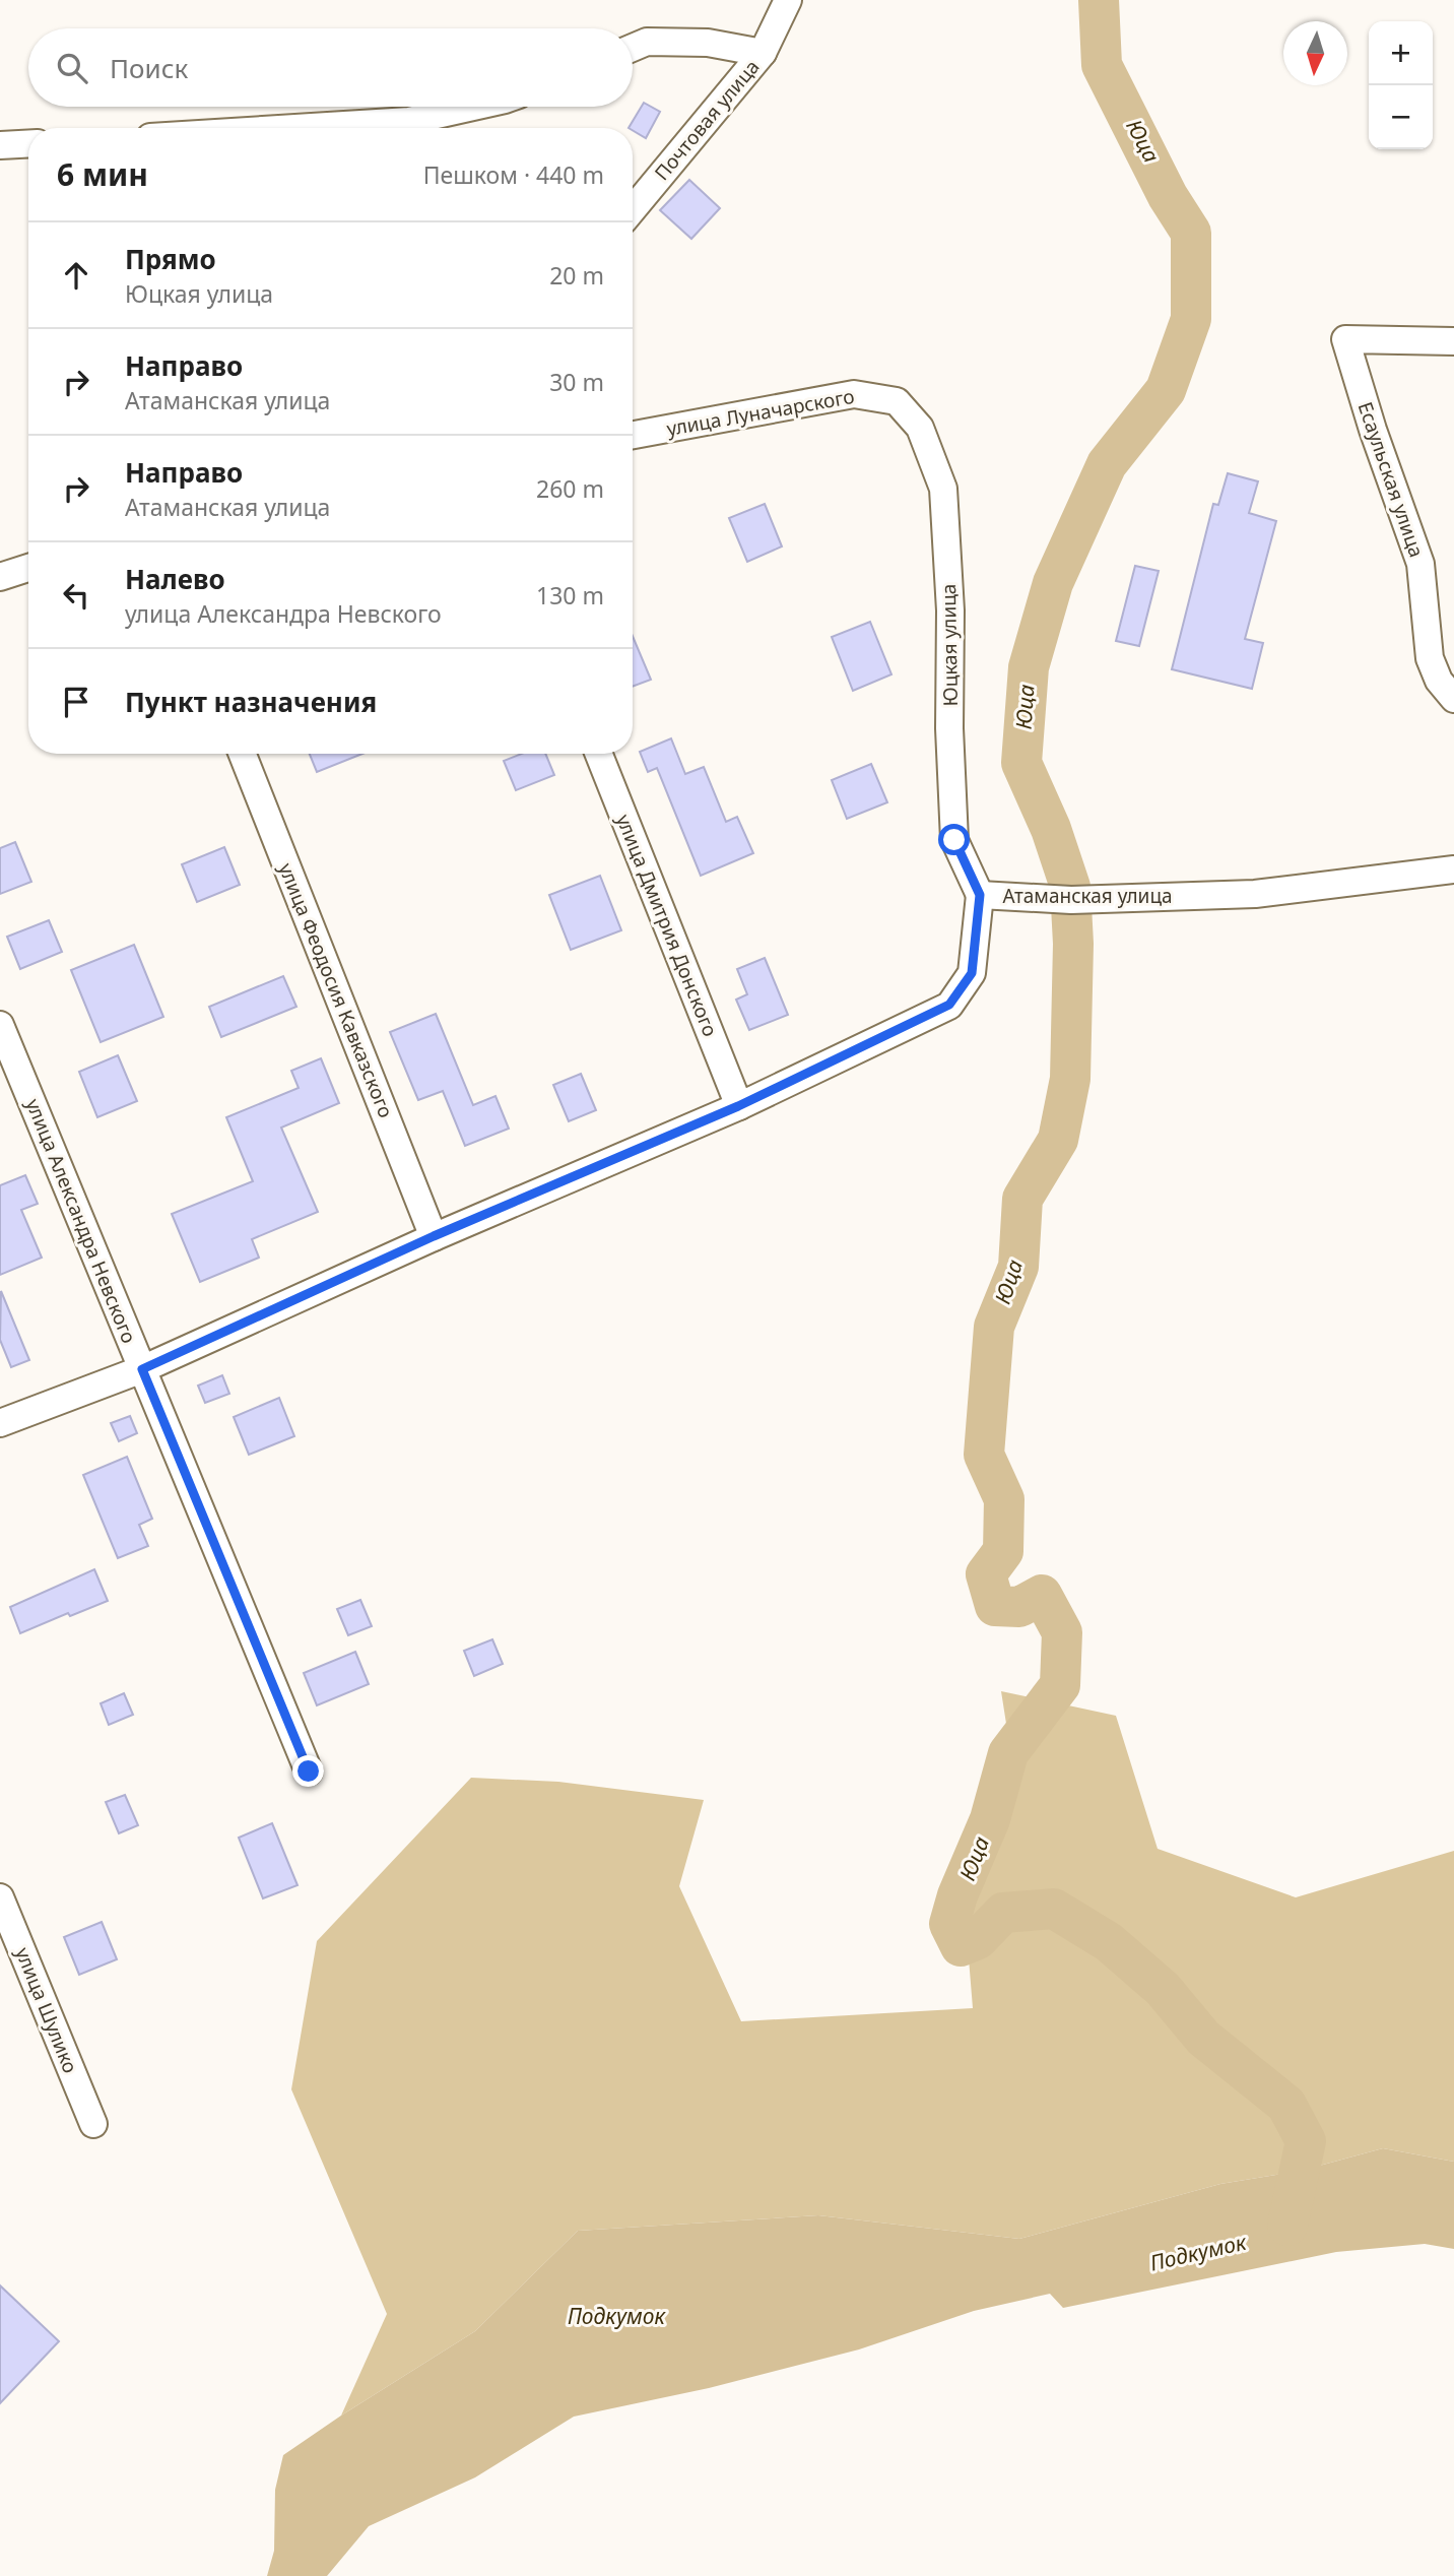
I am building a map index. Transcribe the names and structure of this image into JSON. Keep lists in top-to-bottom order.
{
  "streets": {
    "street": [
      "Почтовая улица",
      "улица Луначарского",
      "Есаульская улица",
      "Юцкая улица",
      "Атаманская улица",
      "улица Дмитрия Донского",
      "улица Феодосия Кавказского",
      "улица Александра Невского",
      "улица Шулико"
    ]
  },
  "crossings": [
    ["улица Луначарского", "Юцкая улица"],
    ["Юцкая улица", "Атаманская улица"],
    ["Атаманская улица", "улица Дмитрия Донского"],
    ["Атаманская улица", "улица Феодосия Кавказского"],
    ["Атаманская улица", "улица Александра Невского"]
  ],
  "water": ["Юца", "Подкумок"],
  "north": "bottom",
  "page": {
    "map_buttons": ["+", "−"],
    "search": "Поиск",
    "heading": ["6 мин", "Пешком · 440 m"],
    "list": [
      ["Прямо", "Юцкая улица", "20 m"],
      ["Направо", "Атаманская улица", "30 m"],
      ["Направо", "Атаманская улица", "260 m"],
      ["Налево", "улица Александра Невского", "130 m"],
      "Пункт назначения"
    ]
  }
}
